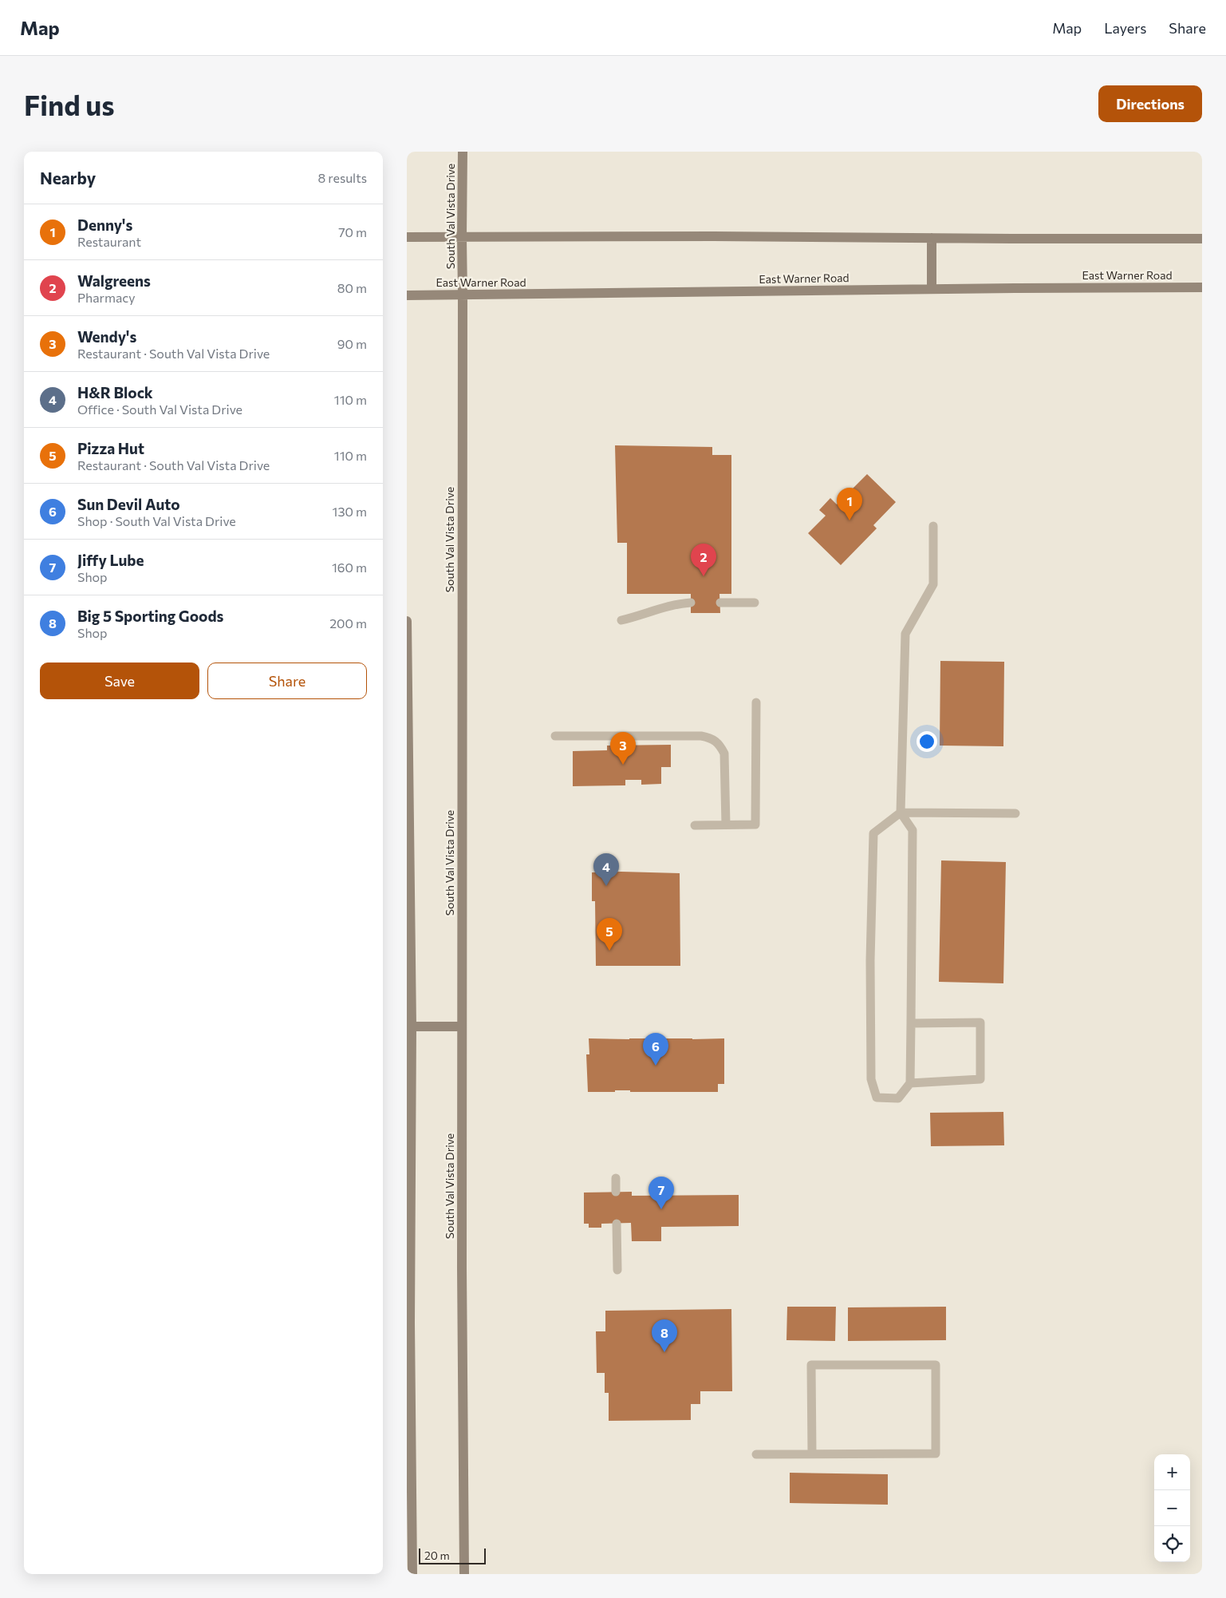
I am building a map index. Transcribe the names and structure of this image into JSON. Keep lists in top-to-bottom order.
{
  "streets": {
    "main road": ["South Val Vista Drive", "East Warner Road"]
  },
  "crossings": [
    ["South Val Vista Drive", "East Warner Road"]
  ],
  "scale_bar": "20 m",
  "page": {
    "header": "Map",
    "nav": ["Map", "Layers", "Share"],
    "buttons": [
      "Directions",
      ["Save", "Share"]
    ],
    "title": "Find us",
    "heading": ["Nearby", "8 results"],
    "list": [
      {
        "mark": "1",
        "name": "Denny's",
        "note": "Restaurant",
        "value": "70 m"
      },
      {
        "mark": "2",
        "name": "Walgreens",
        "note": "Pharmacy",
        "value": "80 m"
      },
      {
        "mark": "3",
        "name": "Wendy's",
        "note": "Restaurant · South Val Vista Drive",
        "value": "90 m"
      },
      {
        "mark": "4",
        "name": "H&R Block",
        "note": "Office · South Val Vista Drive",
        "value": "110 m"
      },
      {
        "mark": "5",
        "name": "Pizza Hut",
        "note": "Restaurant · South Val Vista Drive",
        "value": "110 m"
      },
      {
        "mark": "6",
        "name": "Sun Devil Auto",
        "note": "Shop · South Val Vista Drive",
        "value": "130 m"
      },
      {
        "mark": "7",
        "name": "Jiffy Lube",
        "note": "Shop",
        "value": "160 m"
      },
      {
        "mark": "8",
        "name": "Big 5 Sporting Goods",
        "note": "Shop",
        "value": "200 m"
      }
    ],
    "pins": [
      "1",
      "2",
      "3",
      "4",
      "5",
      "6",
      "7",
      "8"
    ],
    "map_buttons": ["+", "−"],
    "scale": "20 m"
  }
}
